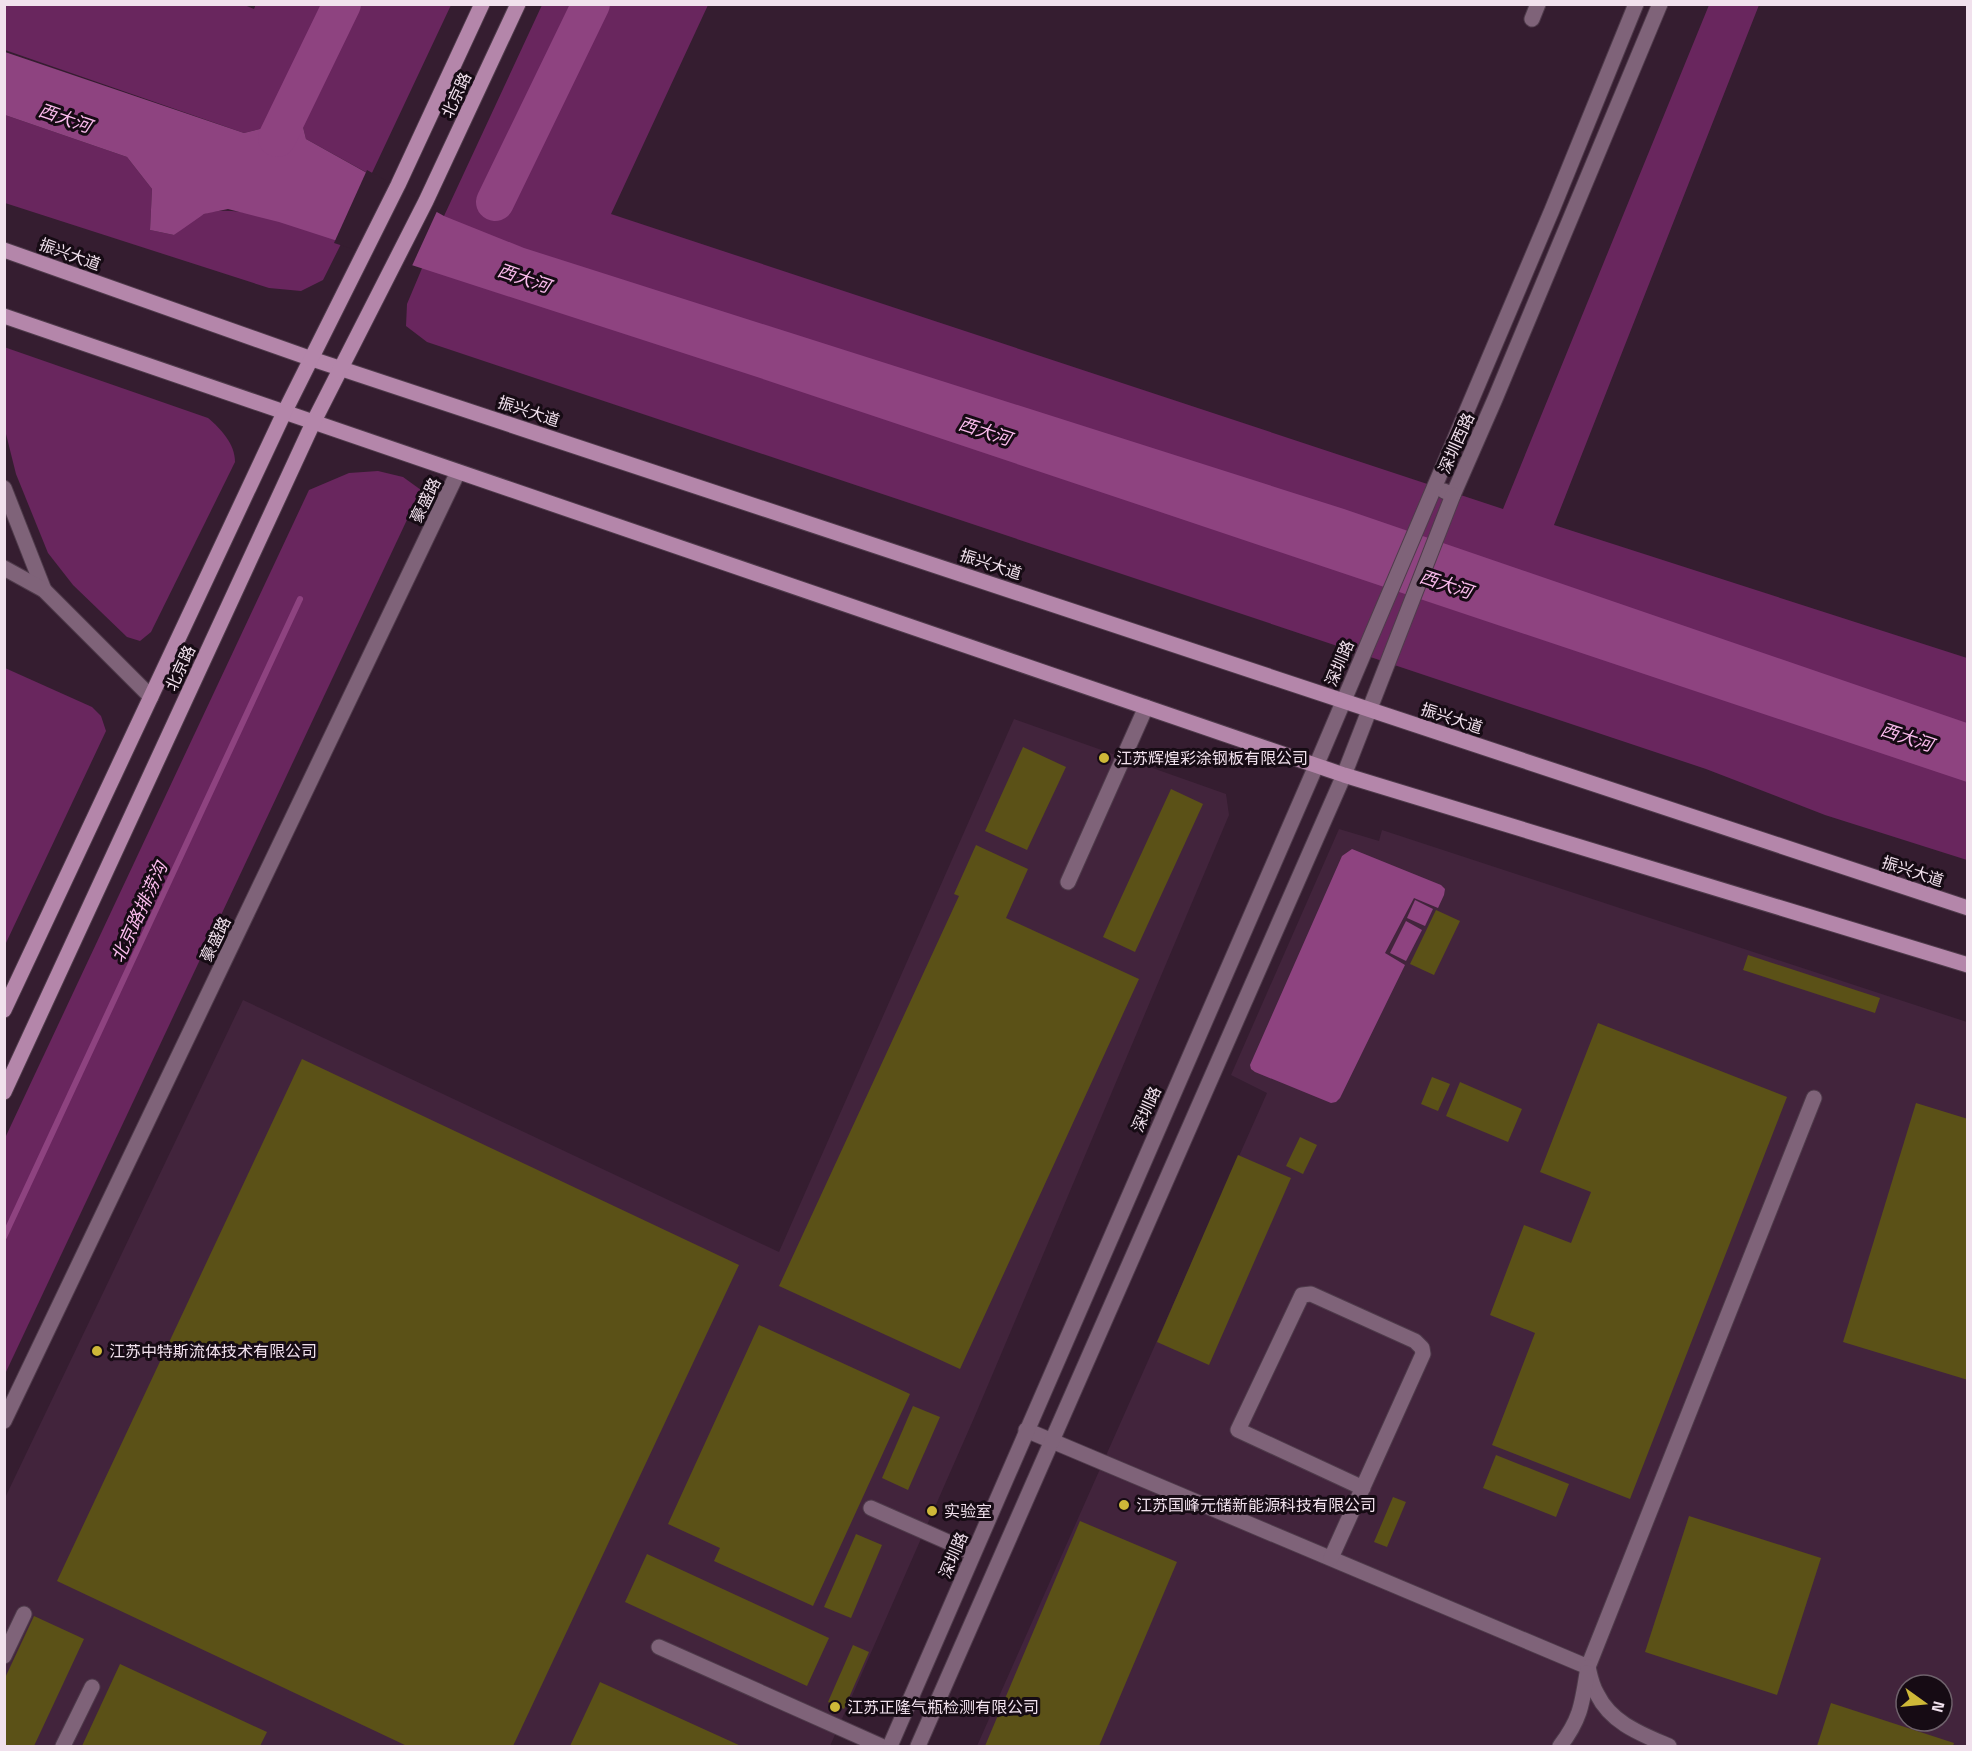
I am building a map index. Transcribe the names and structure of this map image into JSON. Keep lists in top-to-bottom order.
{
  "streets": {
    "main road": ["北京路", "振兴大道"],
    "street": ["深圳西路", "豪盛路", "深圳路"]
  },
  "crossings": [
    ["北京路", "振兴大道"],
    ["振兴大道", "深圳路"],
    ["深圳西路", "深圳路"]
  ],
  "water": ["西大河", "北京路排涝沟"],
  "places": [
    "江苏辉煌彩涂钢板有限公司",
    "江苏中特斯流体技术有限公司",
    "江苏国峰元储新能源科技有限公司",
    "实验室",
    "江苏正隆气瓶检测有限公司"
  ],
  "north": "right"
}
